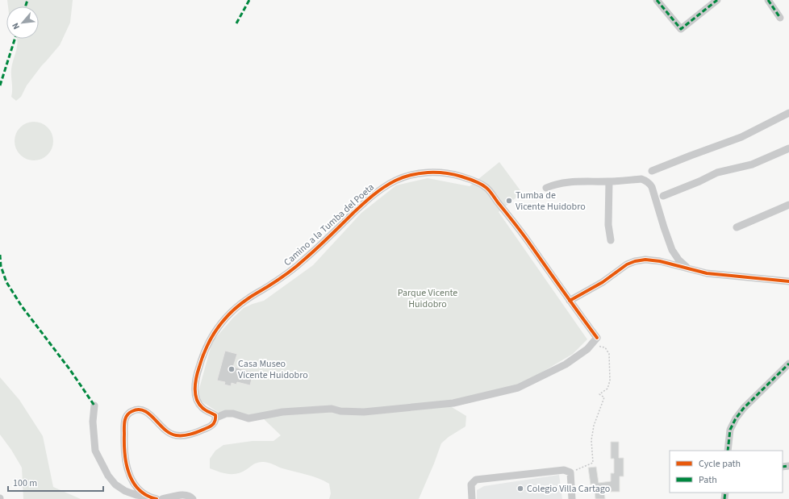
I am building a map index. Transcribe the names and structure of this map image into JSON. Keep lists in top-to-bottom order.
{
  "streets": {
    "street": ["Camino a la Tumba del Poeta"]
  },
  "parks": ["Parque Vicente Huidobro"],
  "places": ["Tumba de Vicente Huidobro", "Casa Museo Vicente Huidobro", "Colegio Villa Cartago"],
  "legend": ["Cycle path", "Path"],
  "scale_bar": "100 m",
  "north": "bottom left"
}
